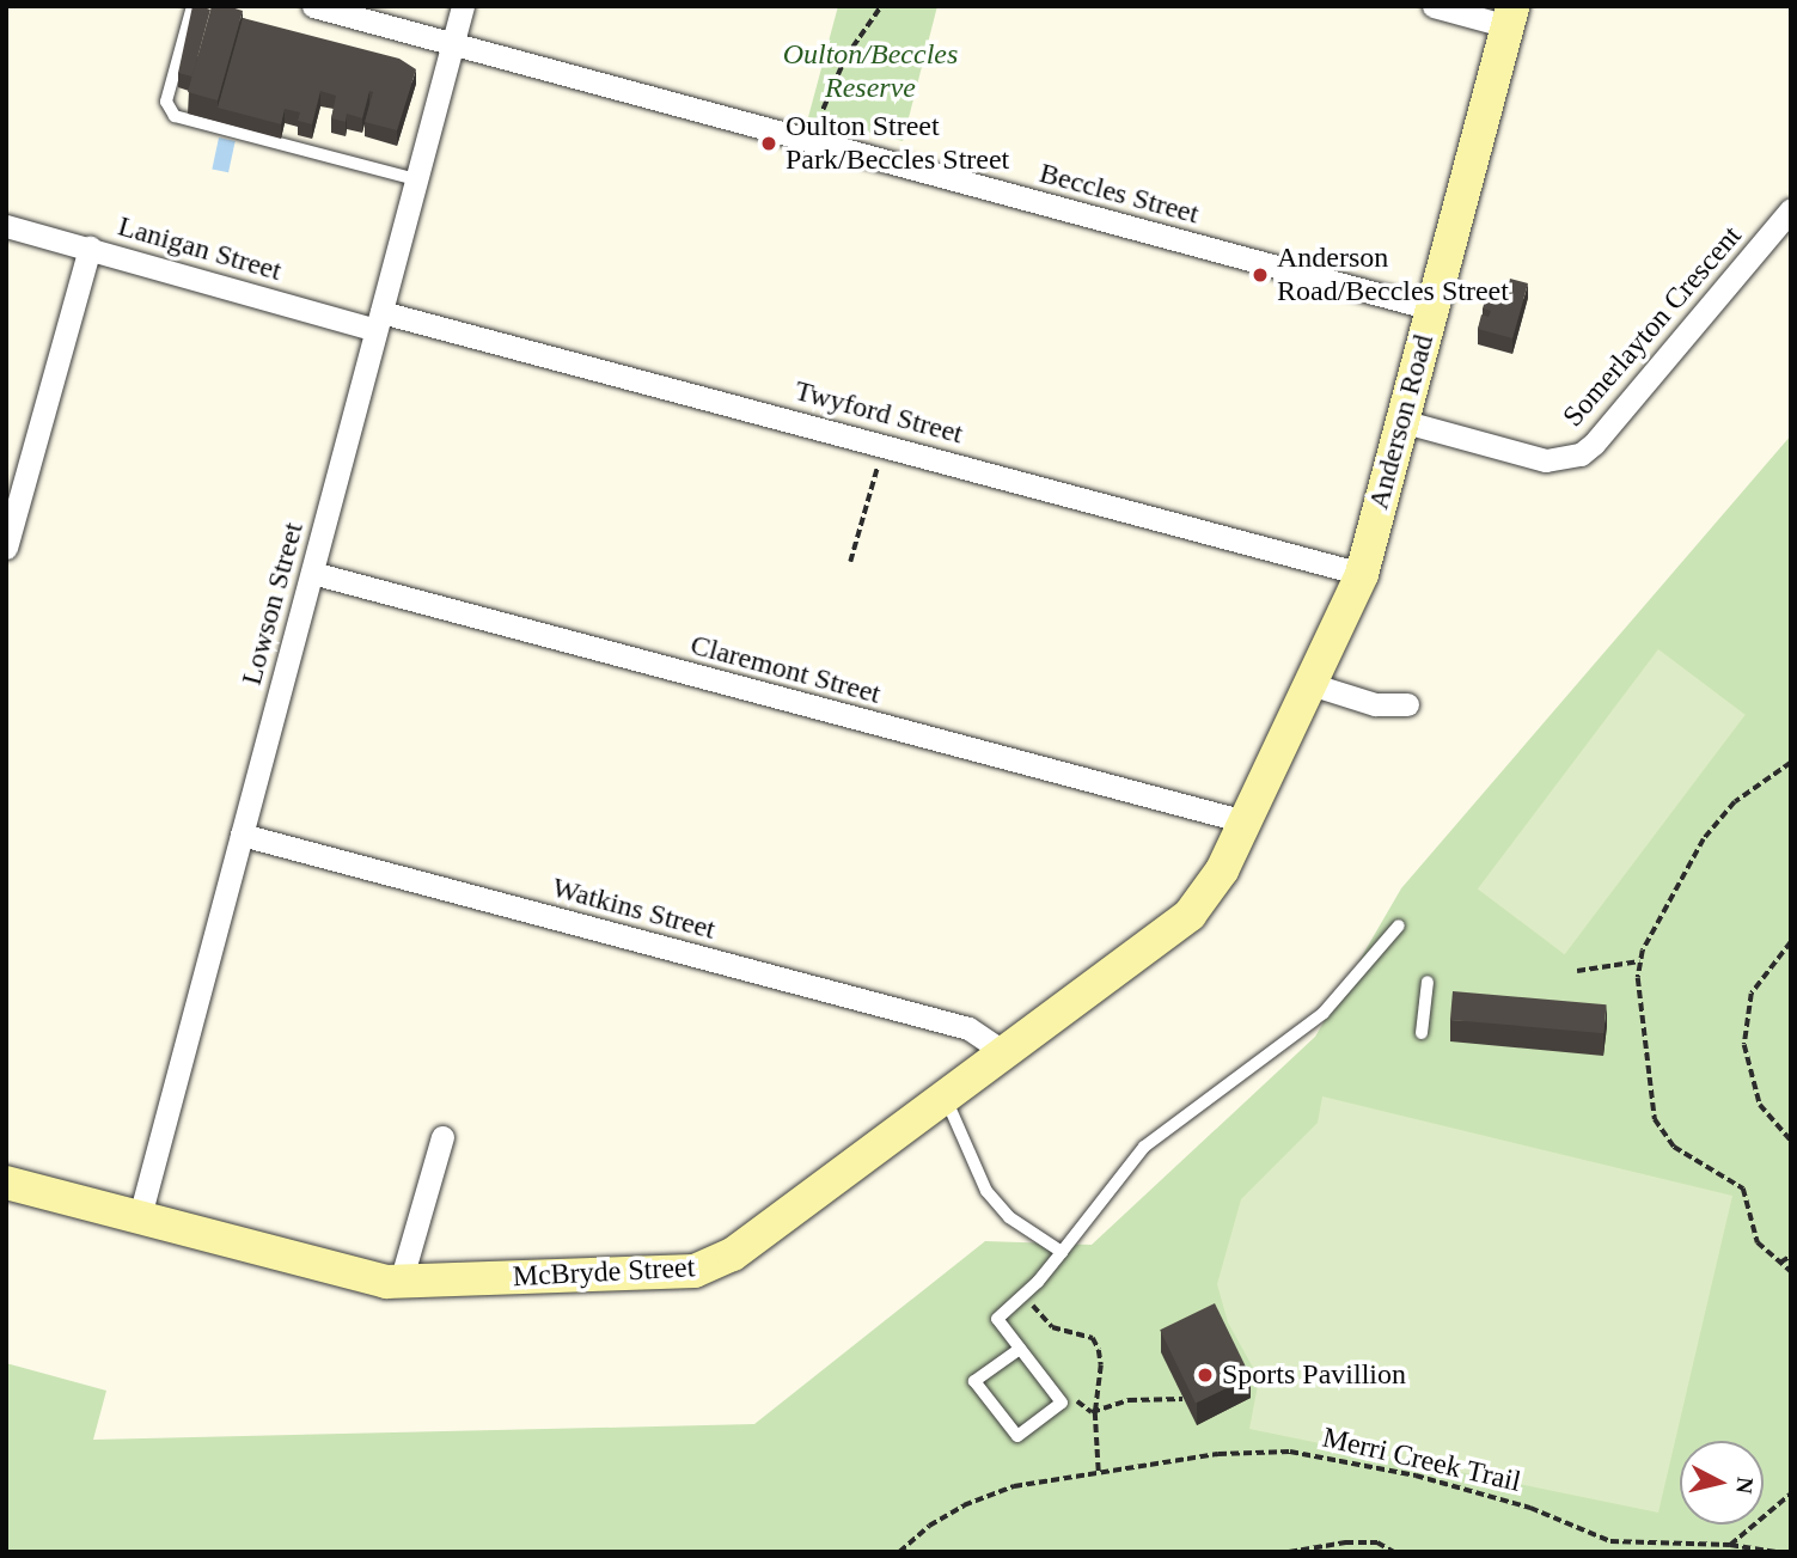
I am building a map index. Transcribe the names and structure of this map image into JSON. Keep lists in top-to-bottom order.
{
  "streets": {
    "street": [
      "Beccles Street",
      "Lanigan Street",
      "Somerlayton Crescent",
      "Twyford Street",
      "Anderson Road",
      "Lowson Street",
      "Claremont Street",
      "Watkins Street",
      "McBryde Street"
    ],
    "path": ["Merri Creek Trail"]
  },
  "crossings": [
    ["Beccles Street", "Anderson Road"],
    ["Beccles Street", "Lowson Street"],
    ["Lanigan Street", "Twyford Street"],
    ["Lanigan Street", "Lowson Street"],
    ["Somerlayton Crescent", "Anderson Road"],
    ["Twyford Street", "Anderson Road"],
    ["Twyford Street", "Lowson Street"],
    ["Anderson Road", "Claremont Street"],
    ["Anderson Road", "McBryde Street"],
    ["Lowson Street", "Claremont Street"],
    ["Lowson Street", "Watkins Street"],
    ["Lowson Street", "McBryde Street"],
    ["Claremont Street", "McBryde Street"],
    ["Watkins Street", "McBryde Street"]
  ],
  "parks": ["Oulton/Beccles Reserve"],
  "places": ["Oulton Street Park/Beccles Street", "Anderson Road/Beccles Street", "Sports Pavillion"],
  "north": "right"
}
